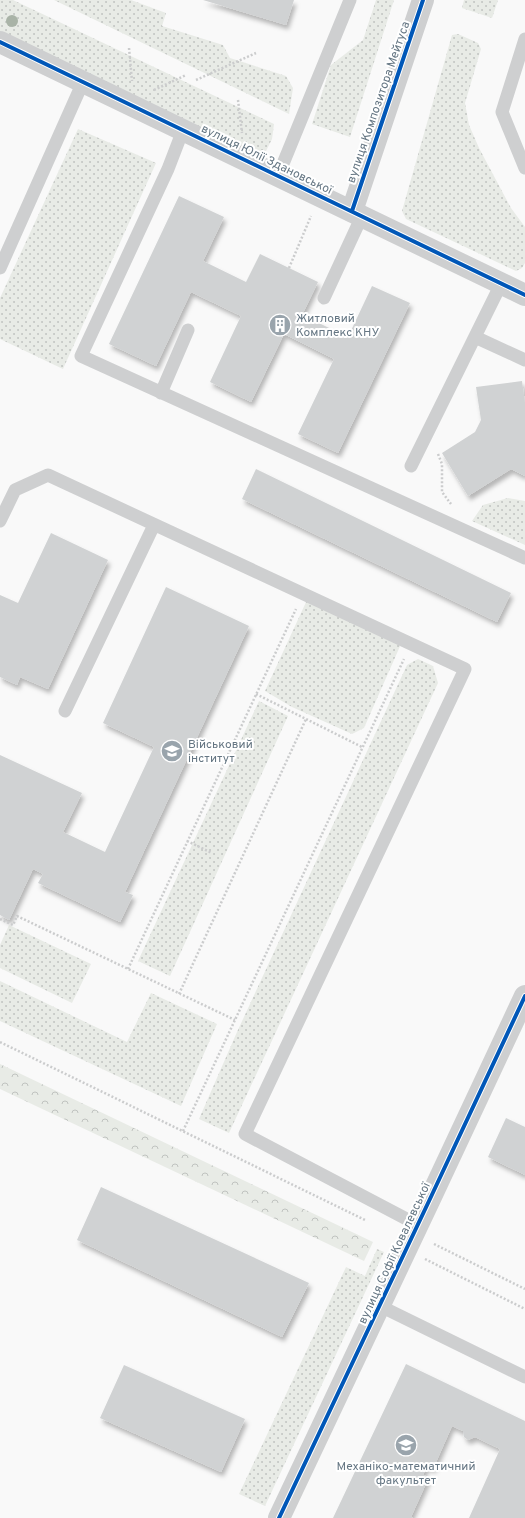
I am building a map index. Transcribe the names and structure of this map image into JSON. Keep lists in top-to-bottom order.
{
  "streets": {
    "street": ["вулиця Композитора Мейтуса", "вулиця Юлії Здановської", "вулиця Софії Ковалевської"]
  },
  "crossings": [
    ["вулиця Композитора Мейтуса", "вулиця Юлії Здановської"]
  ],
  "places": {
    "building": ["Житловий Комплекс КНУ"],
    "school or university": ["Військовий інститут", "Механіко-математичний факультет"]
  }
}
